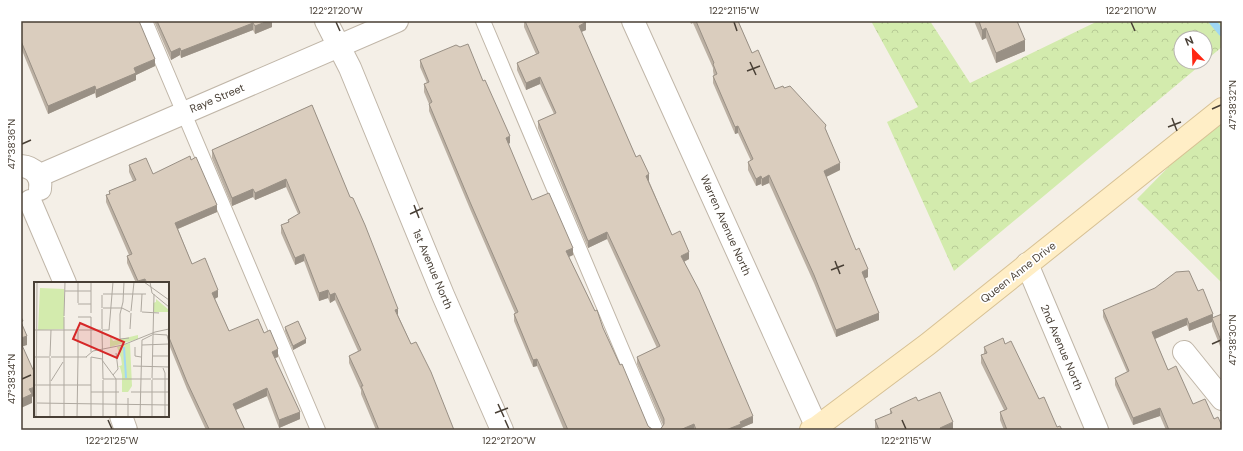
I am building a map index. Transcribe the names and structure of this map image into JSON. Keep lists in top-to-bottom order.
{
  "streets": {
    "main road": ["Queen Anne Drive"],
    "street": [
      "Raye Street",
      "Warren Avenue North",
      "1st Avenue North",
      "2nd Avenue North"
    ]
  },
  "crossings": [
    ["Raye Street", "1st Avenue North"],
    ["Warren Avenue North", "Queen Anne Drive"],
    ["Queen Anne Drive", "2nd Avenue North"]
  ],
  "north": "top left",
  "coordinates": [
    "122°21'20\"W",
    "122°21'15\"W",
    "122°21'10\"W",
    "47°38'32\"N",
    "47°38'36\"N",
    "47°38'30\"N",
    "47°38'34\"N",
    "122°21'25\"W"
  ]
}
